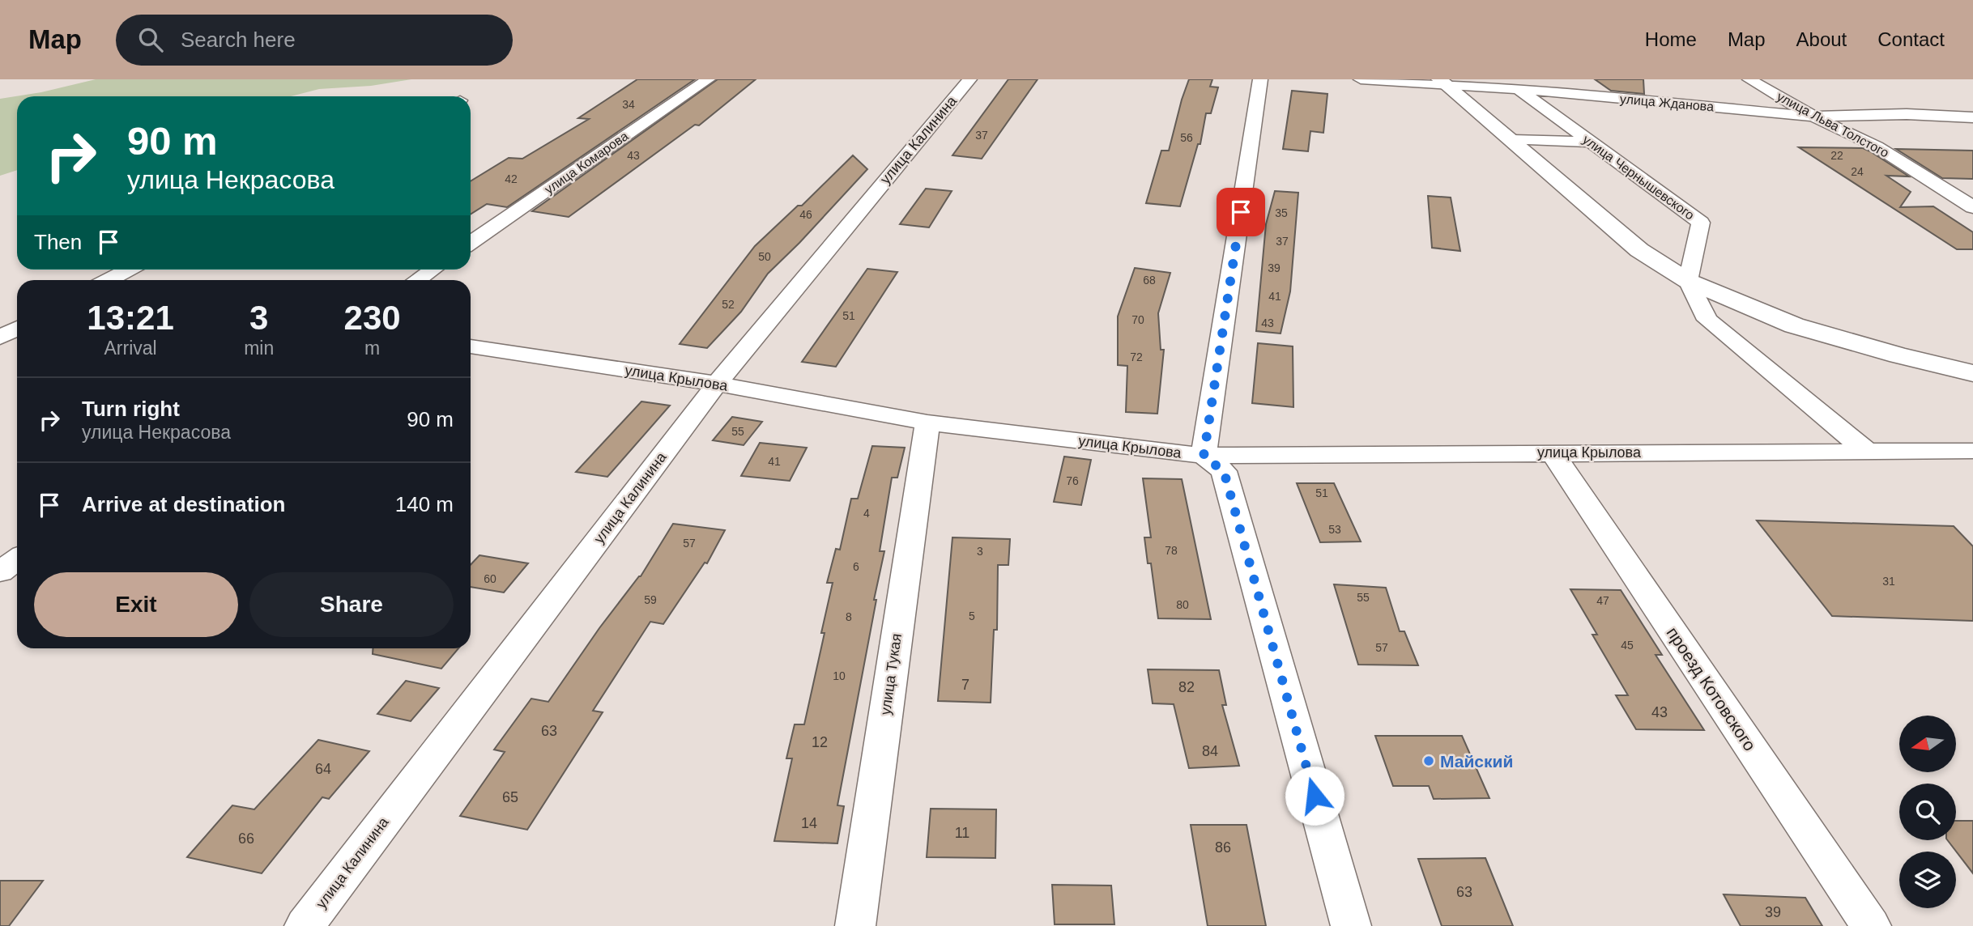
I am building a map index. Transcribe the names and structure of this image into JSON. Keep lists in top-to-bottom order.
{
  "streets": {
    "street": [
      "улица Жданова",
      "улица Льва Толстого",
      "улица Калинина",
      "улица Комарова",
      "улица Чернышевского",
      "улица Крылова",
      "улица Тукая",
      "проезд Котовского"
    ]
  },
  "crossings": [
    ["улица Жданова", "улица Льва Толстого"],
    ["улица Жданова", "улица Чернышевского"],
    ["улица Калинина", "улица Крылова"],
    ["улица Крылова", "улица Тукая"],
    ["улица Крылова", "проезд Котовского"]
  ],
  "places": ["Майский"],
  "house_numbers": [
    "34",
    "37",
    "56",
    "43",
    "22",
    "24",
    "42",
    "35",
    "46",
    "37",
    "50",
    "39",
    "68",
    "41",
    "52",
    "51",
    "70",
    "43",
    "72",
    "55",
    "41",
    "76",
    "51",
    "4",
    "53",
    "57",
    "78",
    "3",
    "6",
    "60",
    "31",
    "55",
    "59",
    "47",
    "80",
    "5",
    "8",
    "45",
    "57",
    "10",
    "7",
    "82",
    "43",
    "63",
    "12",
    "84",
    "64",
    "65",
    "14",
    "11",
    "66",
    "86",
    "63",
    "39"
  ],
  "north": "left",
  "page": {
    "header": "Map",
    "search": "Search here",
    "nav": [
      "Home",
      "Map",
      "About",
      "Contact"
    ],
    "turn": ["90 m", "улица Некрасова"],
    "then": "Then",
    "eta": [
      "13:21",
      "Arrival",
      "3",
      "min",
      "230",
      "m"
    ],
    "list": [
      {
        "name": "Turn right",
        "note": "улица Некрасова",
        "value": "90 m"
      },
      {
        "name": "Arrive at destination",
        "value": "140 m"
      }
    ],
    "buttons": ["Exit", "Share"]
  }
}
